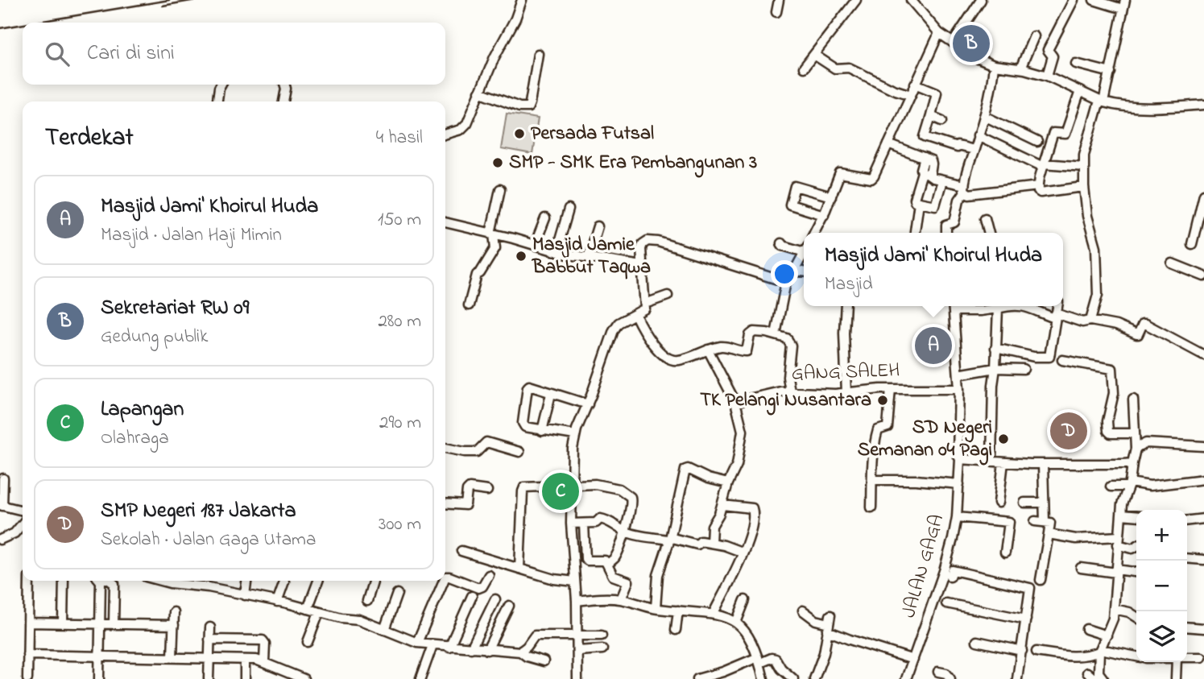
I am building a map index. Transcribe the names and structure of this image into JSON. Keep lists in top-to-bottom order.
{
  "streets": {
    "street": ["GANG SALEH", "JALAN GAGA"]
  },
  "crossings": [
    ["GANG SALEH", "JALAN GAGA"]
  ],
  "places": [
    "Persada Futsal",
    "SMP - SMK Era Pembangunan 3",
    "Masjid Jamie Babbut Taqwa",
    "TK Pelangi Nusantara",
    "SD Negeri Semanan 04 Pagi"
  ],
  "page": {
    "pins": [
      "B",
      "A",
      "D",
      "C"
    ],
    "search": "Cari di sini",
    "heading": ["Terdekat", "4 hasil"],
    "list": [
      {
        "mark": "A",
        "name": "Masjid Jami' Khoirul Huda",
        "note": "Masjid · Jalan Haji Mimin",
        "value": "150 m"
      },
      {
        "mark": "B",
        "name": "Sekretariat RW 09",
        "note": "Gedung publik",
        "value": "280 m"
      },
      {
        "mark": "C",
        "name": "Lapangan",
        "note": "Olahraga",
        "value": "290 m"
      },
      {
        "mark": "D",
        "name": "SMP Negeri 187 Jakarta",
        "note": "Sekolah · Jalan Gaga Utama",
        "value": "300 m"
      }
    ],
    "popup": ["Masjid Jami' Khoirul Huda", "Masjid"],
    "map_buttons": ["+", "−"]
  }
}
